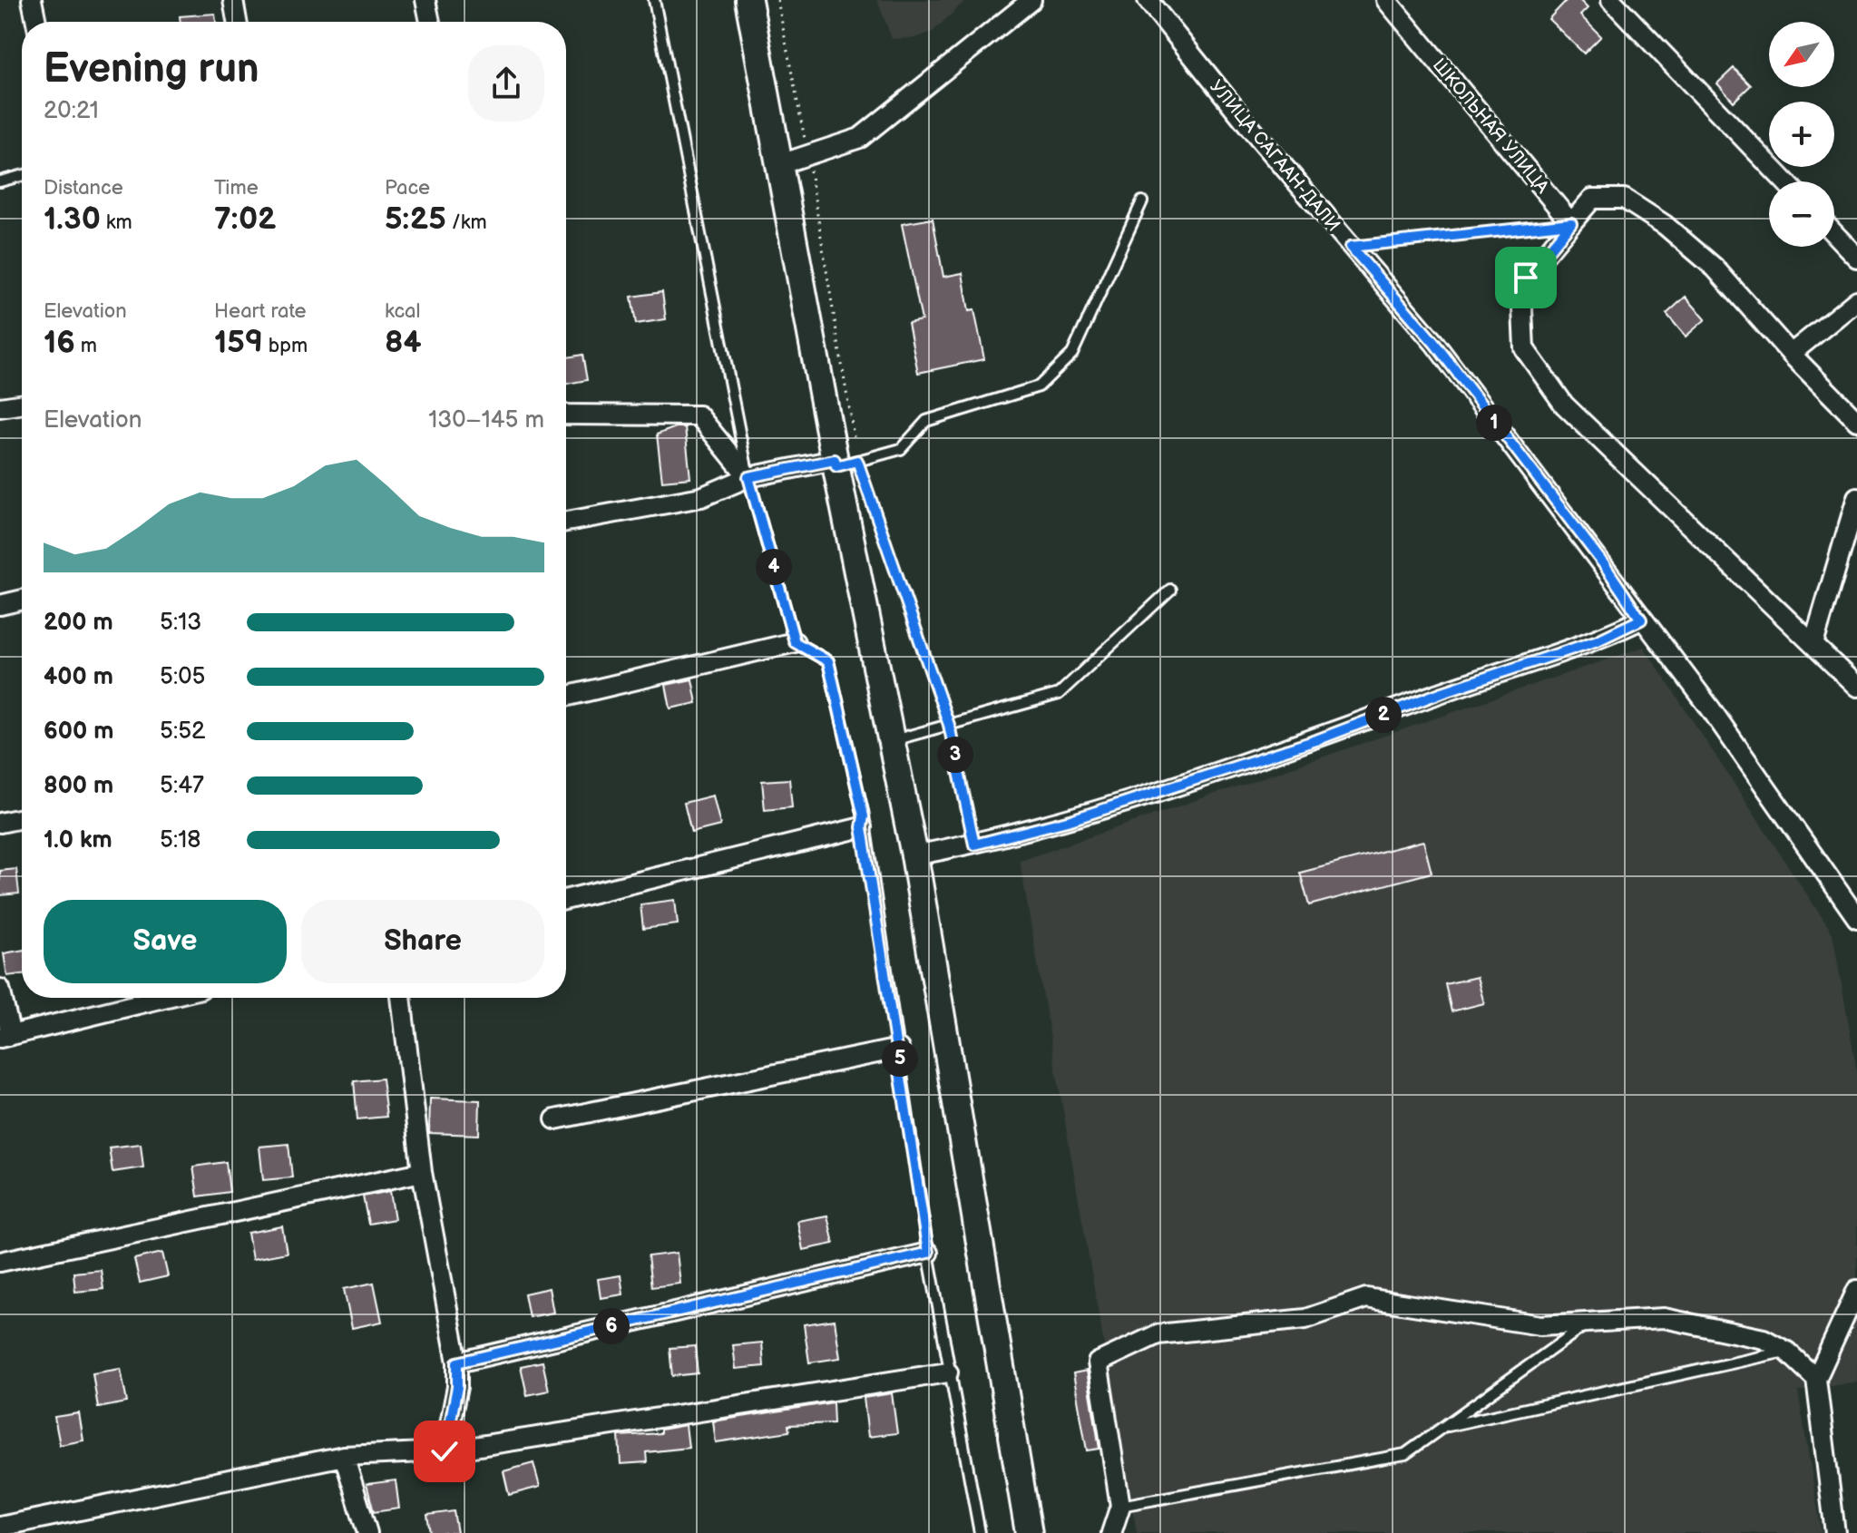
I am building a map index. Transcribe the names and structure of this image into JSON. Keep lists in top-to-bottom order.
{
  "streets": {
    "street": ["ШКОЛЬНАЯ УЛИЦА", "УЛИЦА САГААН-ДАЛИ"]
  },
  "north": "bottom left",
  "page": {
    "map_buttons": ["+", "−"],
    "heading": ["Evening run", "20:21"],
    "stats": [
      ["Distance", "1.30 km"],
      ["Time", "7:02"],
      ["Pace", "5:25 /km"],
      ["Elevation", "16 m"],
      ["Heart rate", "159 bpm"],
      ["kcal", "84"]
    ],
    "chart": ["Elevation", "130–145 m"],
    "pins": [
      "1",
      "4",
      "2",
      "3",
      "5",
      "6"
    ],
    "list": [
      {
        "name": "200 m",
        "note": "5:13"
      },
      {
        "name": "400 m",
        "note": "5:05"
      },
      {
        "name": "600 m",
        "note": "5:52"
      },
      {
        "name": "800 m",
        "note": "5:47"
      },
      {
        "name": "1.0 km",
        "note": "5:18"
      }
    ],
    "buttons": ["Save", "Share"]
  }
}
